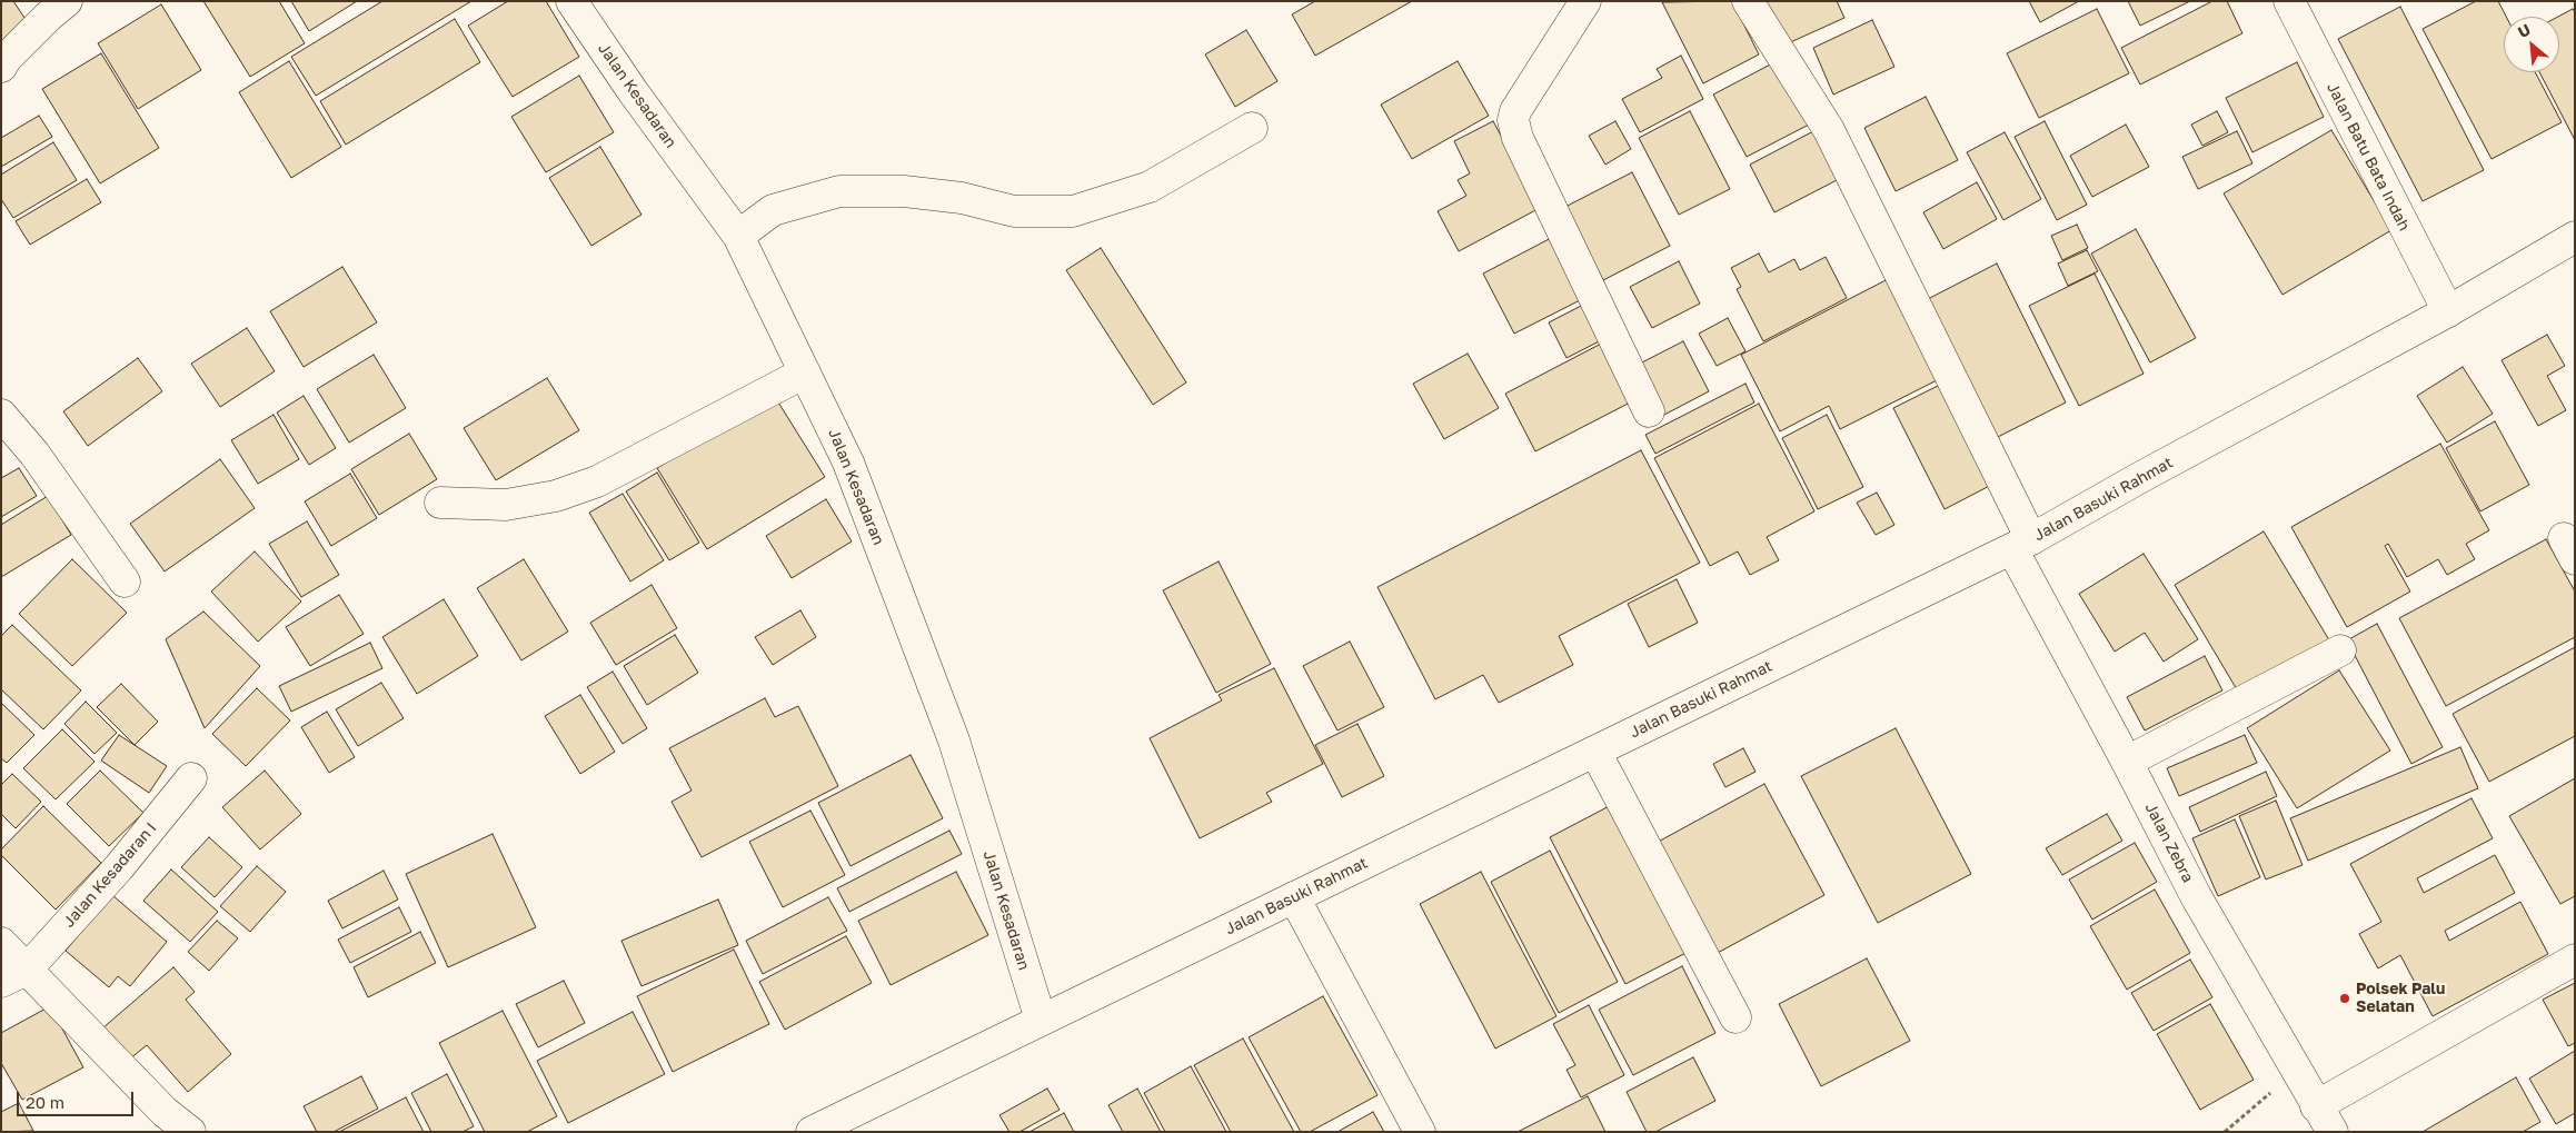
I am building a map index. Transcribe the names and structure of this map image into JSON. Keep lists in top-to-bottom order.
{
  "streets": {
    "main road": [
      "Jalan Kesadaran",
      "Jalan Batu Bata Indah",
      "Jalan Basuki Rahmat",
      "Jalan Zebra",
      "Jalan Kesadaran I"
    ]
  },
  "crossings": [
    ["Jalan Kesadaran", "Jalan Basuki Rahmat"],
    ["Jalan Batu Bata Indah", "Jalan Basuki Rahmat"],
    ["Jalan Basuki Rahmat", "Jalan Zebra"]
  ],
  "places": ["Polsek Palu Selatan"],
  "scale_bar": "20 m",
  "north": "top left"
}
